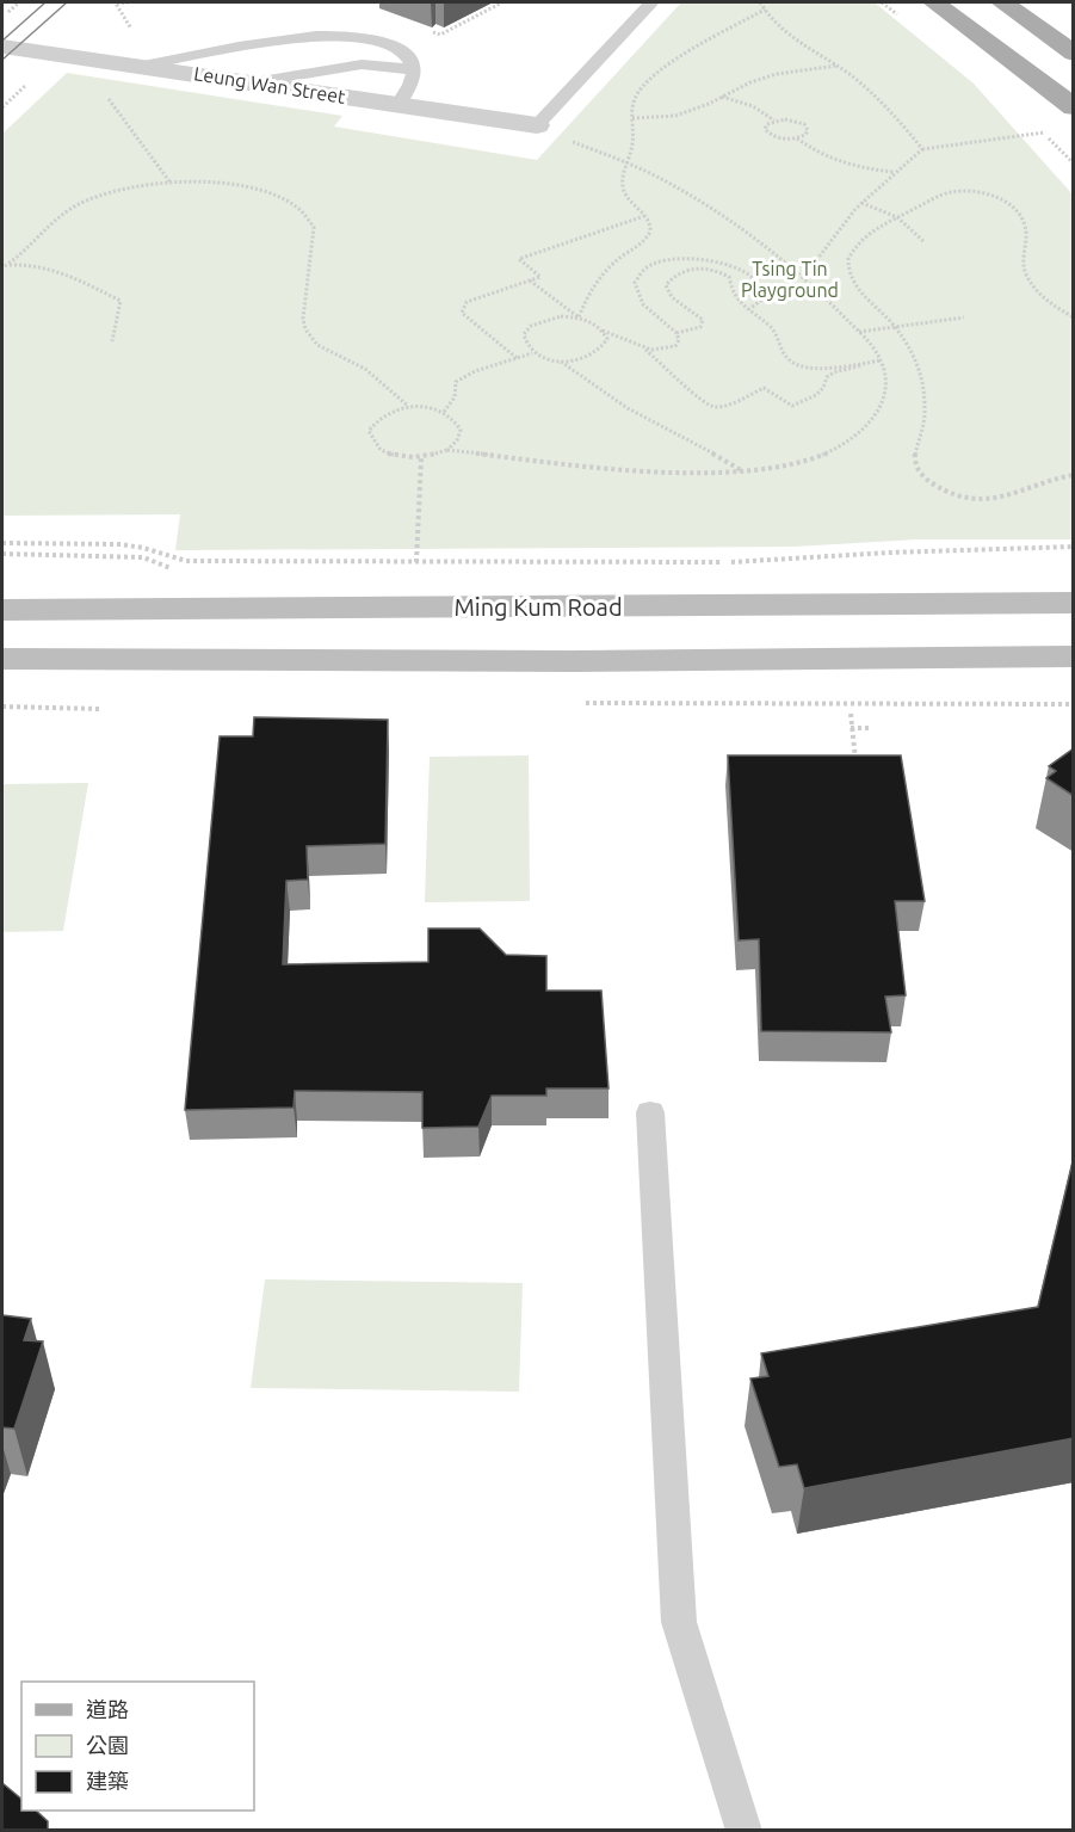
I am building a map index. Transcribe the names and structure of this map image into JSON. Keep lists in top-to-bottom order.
{
  "streets": {
    "main road": ["Ming Kum Road"],
    "street": ["Leung Wan Street"]
  },
  "parks": ["Tsing Tin Playground"],
  "legend": ["道路", "公園", "建築"]
}
